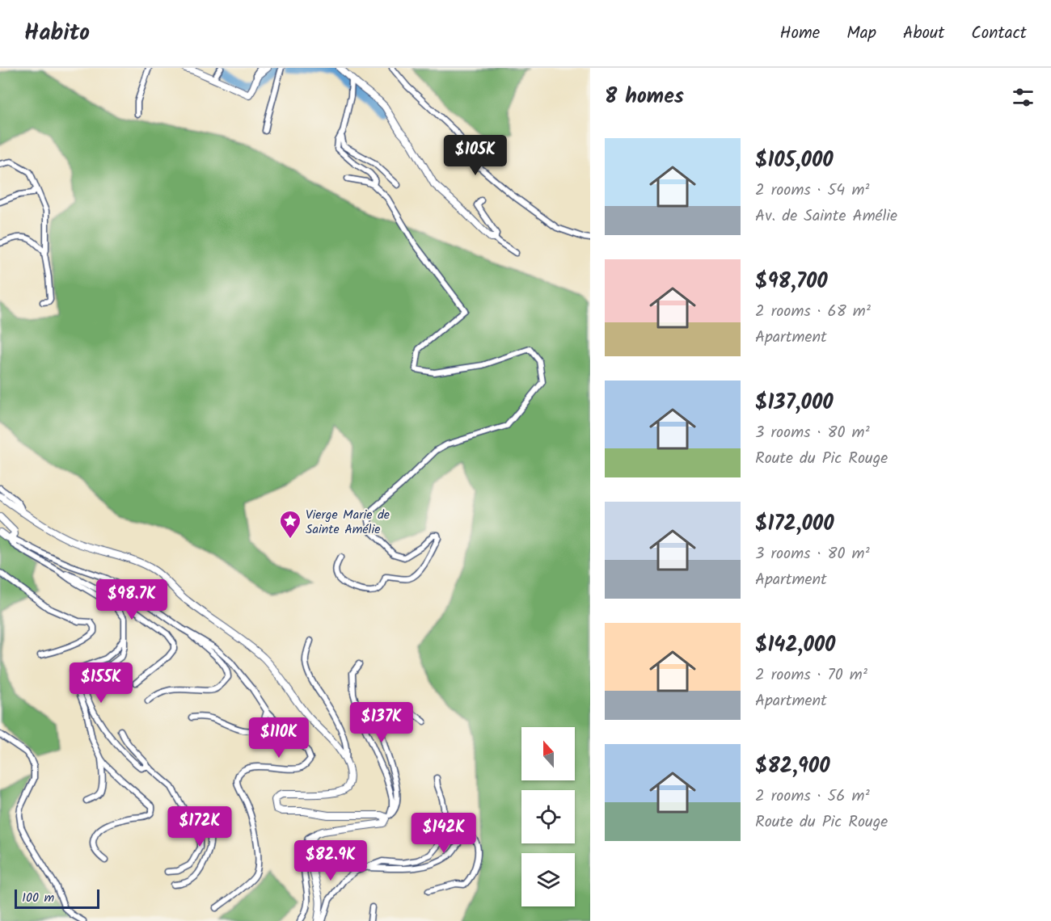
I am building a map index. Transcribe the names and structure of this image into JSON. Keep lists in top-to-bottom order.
{
  "places": {
    "place": ["Vierge Marie de Sainte Amélie"]
  },
  "scale_bar": "100 m",
  "north": "top",
  "page": {
    "header": "Habito",
    "nav": [
      "Home",
      "Map",
      "About",
      "Contact"
    ],
    "heading": "8 homes",
    "list": [
      {
        "name": "$105,000",
        "note": "2 rooms · 54 m² · Av. de Sainte Amélie"
      },
      {
        "name": "$98,700",
        "note": "2 rooms · 68 m² · Apartment"
      },
      {
        "name": "$137,000",
        "note": "3 rooms · 80 m² · Route du Pic Rouge"
      },
      {
        "name": "$172,000",
        "note": "3 rooms · 80 m² · Apartment"
      },
      {
        "name": "$142,000",
        "note": "2 rooms · 70 m² · Apartment"
      },
      {
        "name": "$82,900",
        "note": "2 rooms · 56 m² · Route du Pic Rouge"
      }
    ],
    "price": [
      "$105K",
      "$98.7K",
      "$155K",
      "$137K",
      "$110K",
      "$172K",
      "$142K",
      "$82.9K"
    ],
    "scale": "100 m"
  }
}
